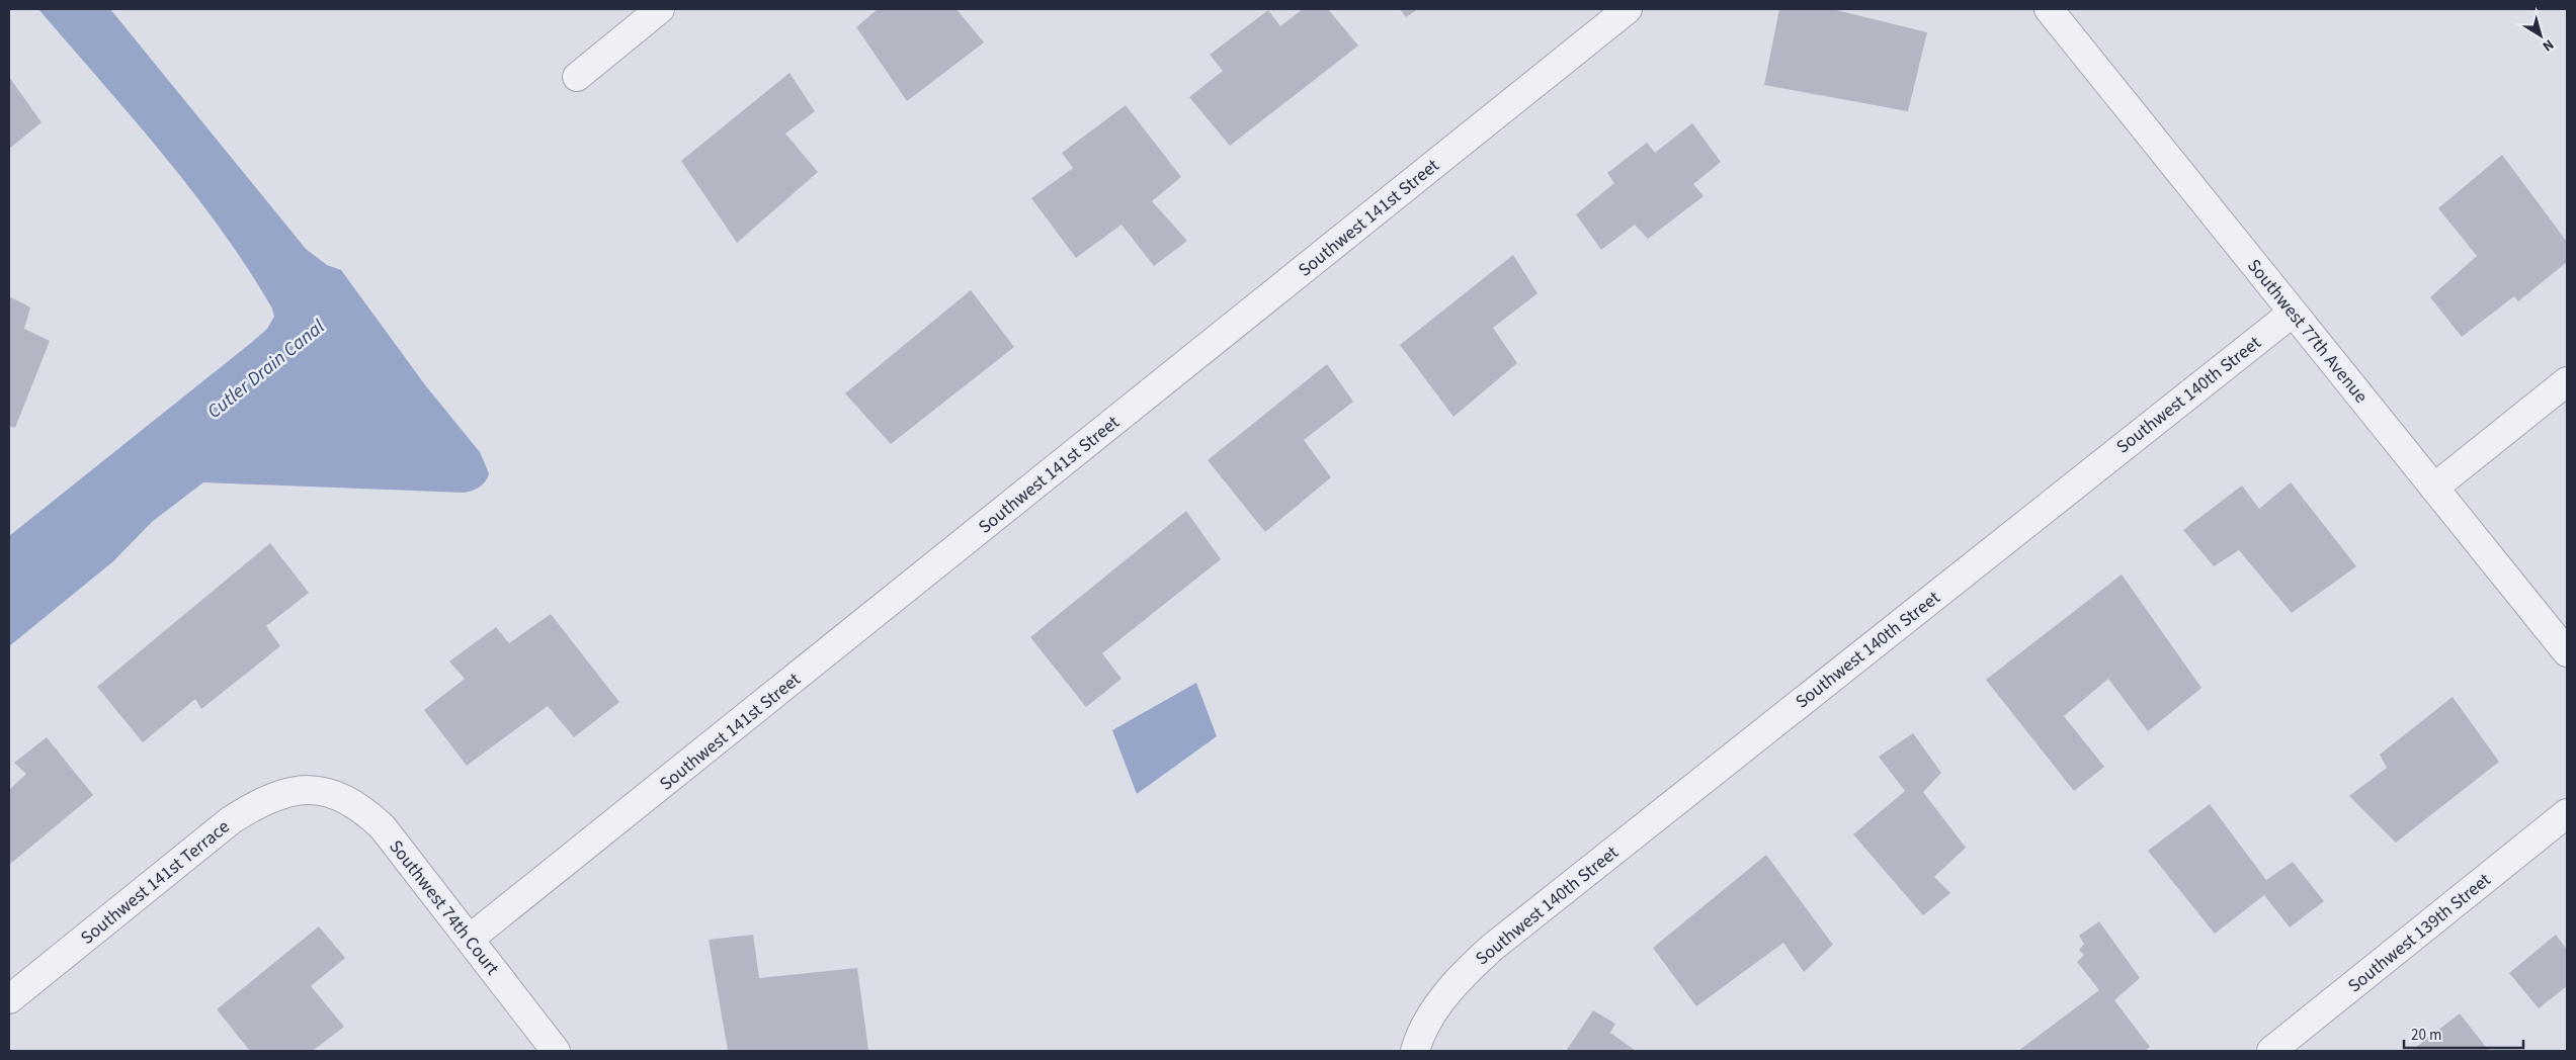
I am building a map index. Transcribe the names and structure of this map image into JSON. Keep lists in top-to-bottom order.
{
  "streets": {
    "street": [
      "Southwest 141st Street",
      "Southwest 77th Avenue",
      "Southwest 140th Street",
      "Southwest 141st Terrace",
      "Southwest 74th Court",
      "Southwest 139th Street"
    ]
  },
  "crossings": [
    ["Southwest 141st Street", "Southwest 74th Court"],
    ["Southwest 77th Avenue", "Southwest 140th Street"],
    ["Southwest 141st Terrace", "Southwest 74th Court"]
  ],
  "water": ["Cutler Drain Canal"],
  "scale_bar": "20 m",
  "north": "bottom right"
}
